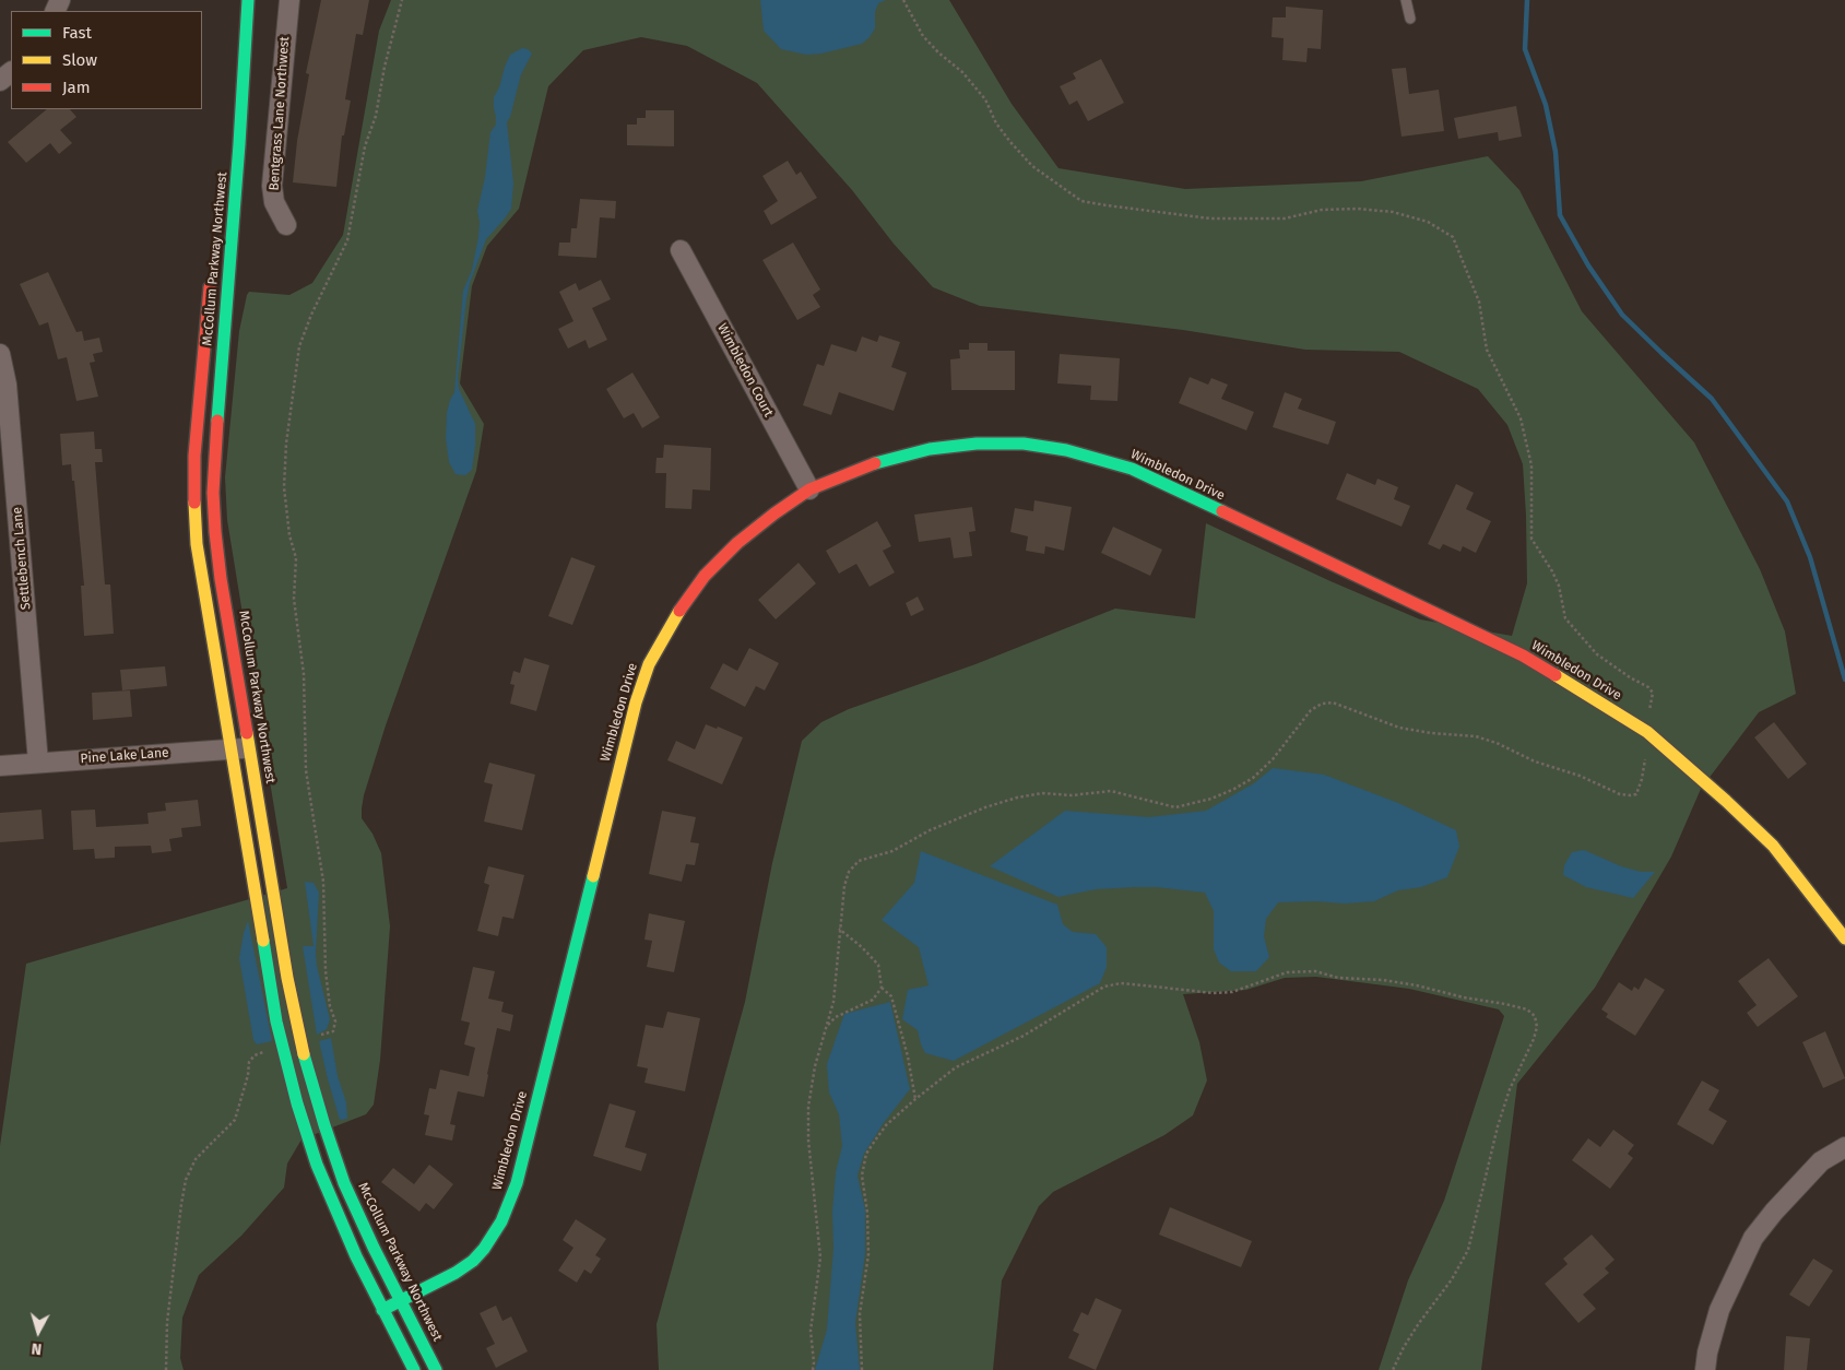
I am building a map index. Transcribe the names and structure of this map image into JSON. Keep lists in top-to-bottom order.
{
  "streets": {
    "street": [
      "Bentgrass Lane Northwest",
      "McCollum Parkway Northwest",
      "Wimbledon Court",
      "Wimbledon Drive",
      "Settlebench Lane",
      "Pine Lake Lane"
    ]
  },
  "crossings": [
    ["McCollum Parkway Northwest", "Wimbledon Drive"],
    ["McCollum Parkway Northwest", "Pine Lake Lane"],
    ["Wimbledon Court", "Wimbledon Drive"],
    ["Settlebench Lane", "Pine Lake Lane"]
  ],
  "legend": ["Fast", "Slow", "Jam"],
  "north": "bottom"
}
